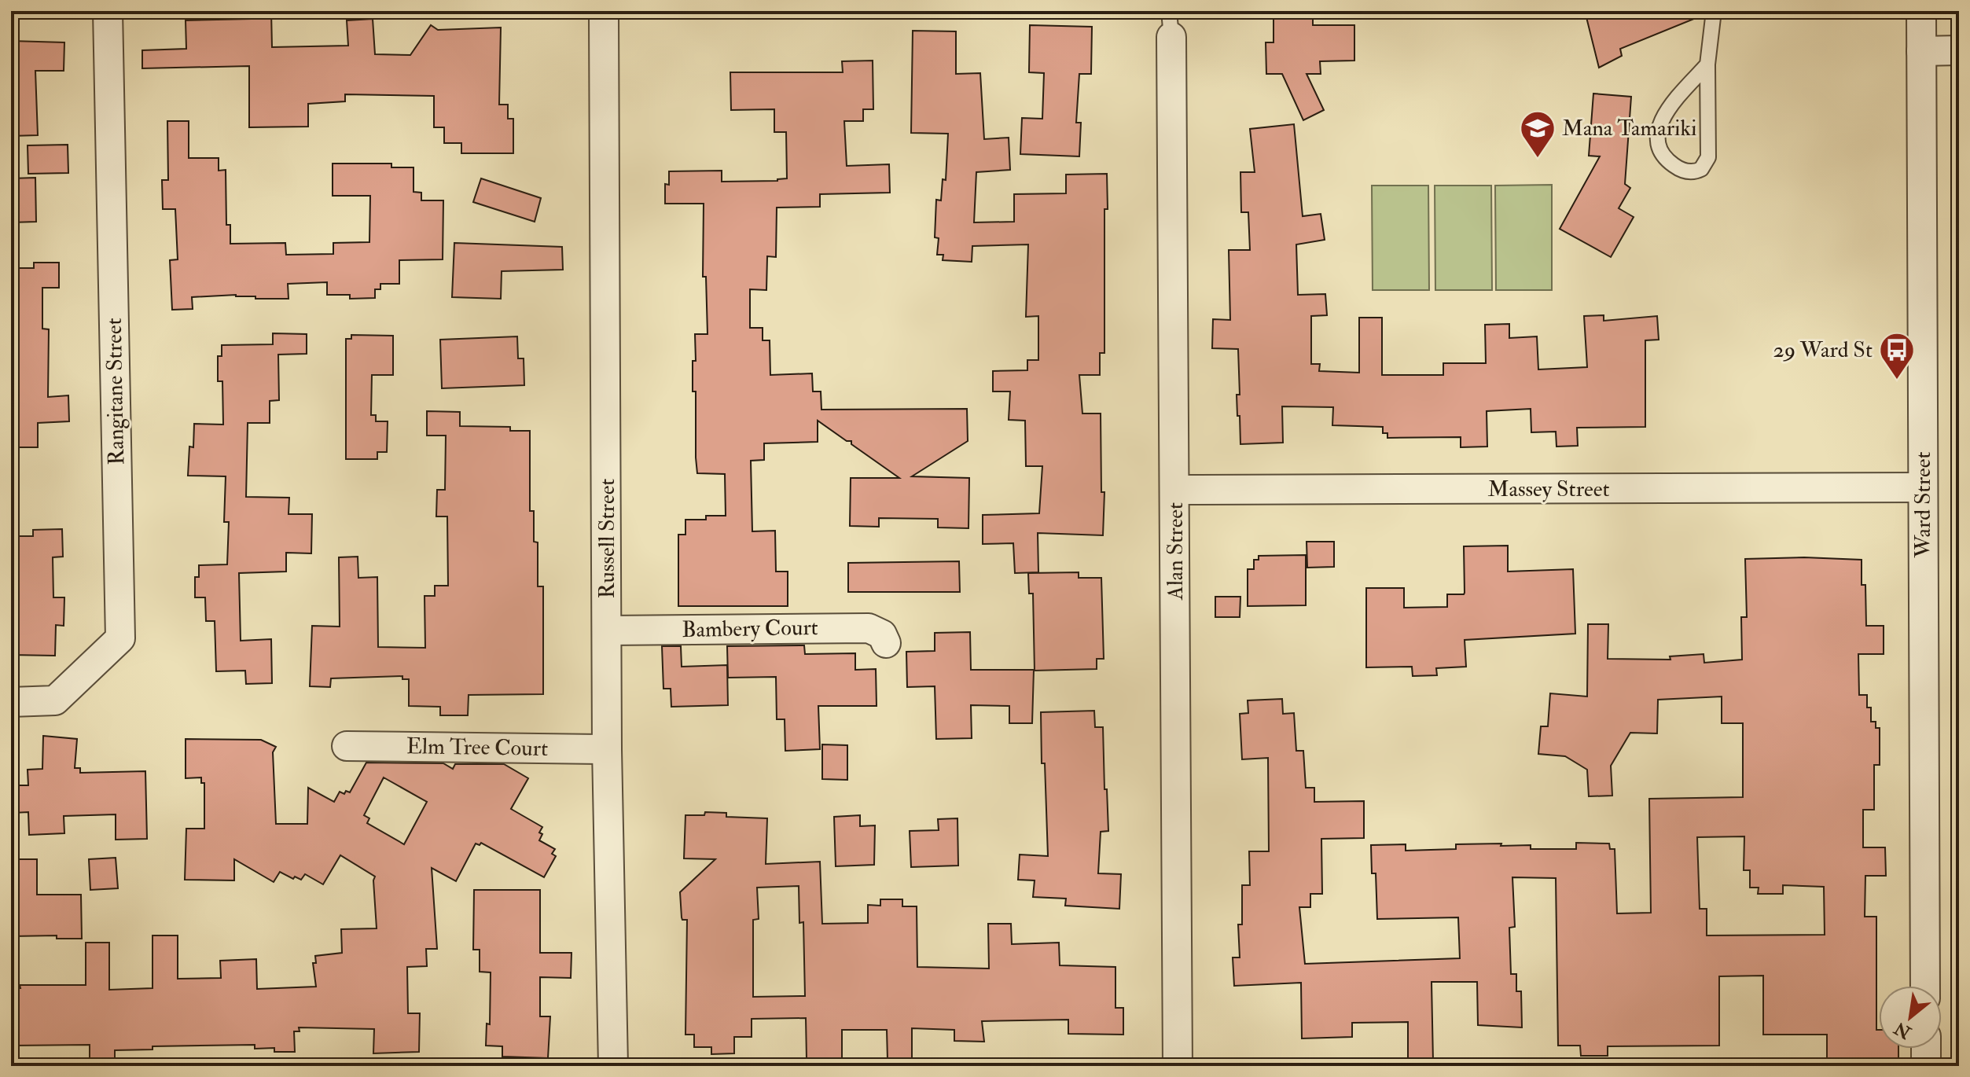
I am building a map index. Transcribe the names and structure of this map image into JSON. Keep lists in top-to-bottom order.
{
  "streets": {
    "street": [
      "Rangitane Street",
      "Massey Street",
      "Ward Street",
      "Russell Street",
      "Alan Street",
      "Bambery Court",
      "Elm Tree Court"
    ]
  },
  "crossings": [
    ["Massey Street", "Ward Street"],
    ["Massey Street", "Alan Street"],
    ["Russell Street", "Bambery Court"],
    ["Russell Street", "Elm Tree Court"]
  ],
  "places": {
    "school or university": ["Mana Tamariki"],
    "bus stop": ["29 Ward St"]
  },
  "north": "bottom left"
}
